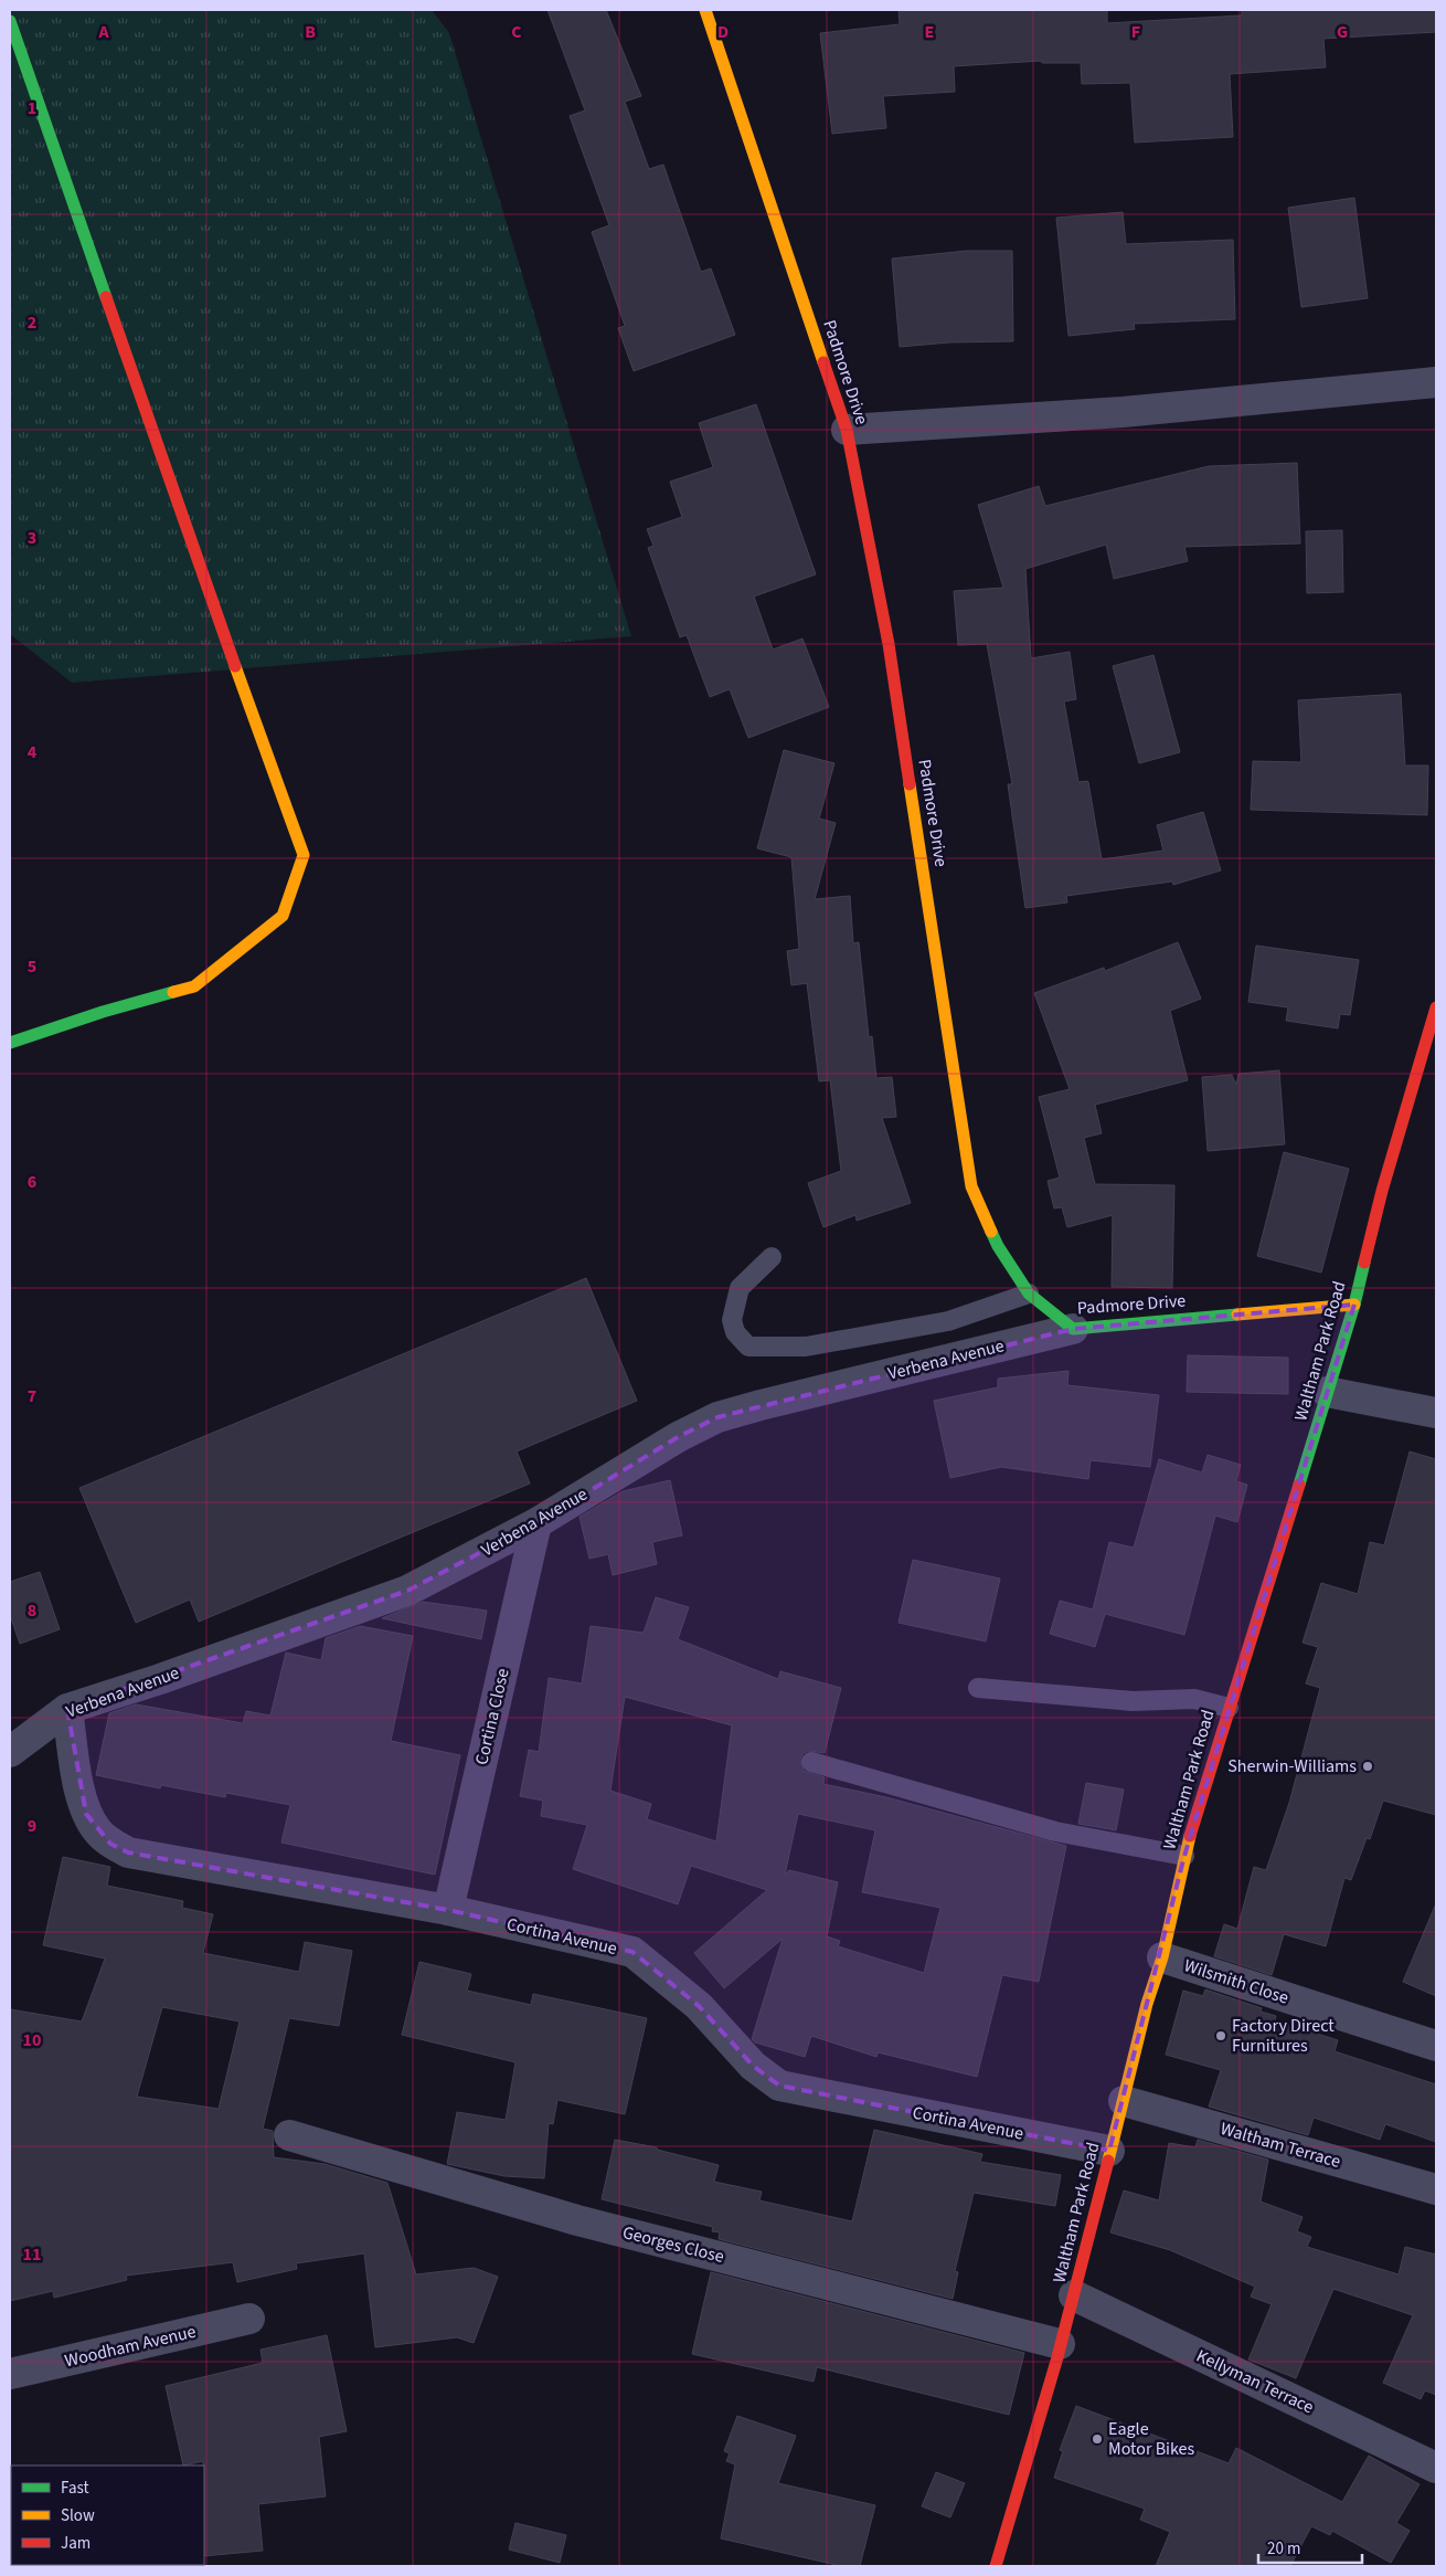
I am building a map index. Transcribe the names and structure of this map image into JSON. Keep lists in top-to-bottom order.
{
  "streets": {
    "street": [
      "Padmore Drive",
      "Waltham Park Road",
      "Verbena Avenue",
      "Cortina Close",
      "Cortina Avenue",
      "Wilsmith Close",
      "Waltham Terrace",
      "Georges Close",
      "Woodham Avenue",
      "Kellyman Terrace"
    ]
  },
  "crossings": [
    ["Padmore Drive", "Waltham Park Road"],
    ["Padmore Drive", "Verbena Avenue"],
    ["Waltham Park Road", "Cortina Avenue"],
    ["Waltham Park Road", "Wilsmith Close"],
    ["Waltham Park Road", "Waltham Terrace"],
    ["Waltham Park Road", "Georges Close"],
    ["Waltham Park Road", "Kellyman Terrace"],
    ["Verbena Avenue", "Cortina Close"],
    ["Verbena Avenue", "Cortina Avenue"],
    ["Cortina Close", "Cortina Avenue"]
  ],
  "places": ["Sherwin-Williams", "Factory Direct Furnitures", "Eagle Motor Bikes"],
  "legend": ["Fast", "Slow", "Jam"],
  "scale_bar": "20 m",
  "grid": {
    "columns": [
      "A",
      "B",
      "C",
      "D",
      "E",
      "F",
      "G"
    ],
    "rows": [
      "1",
      "2",
      "3",
      "4",
      "5",
      "6",
      "7",
      "8",
      "9",
      "10",
      "11"
    ]
  }
}
